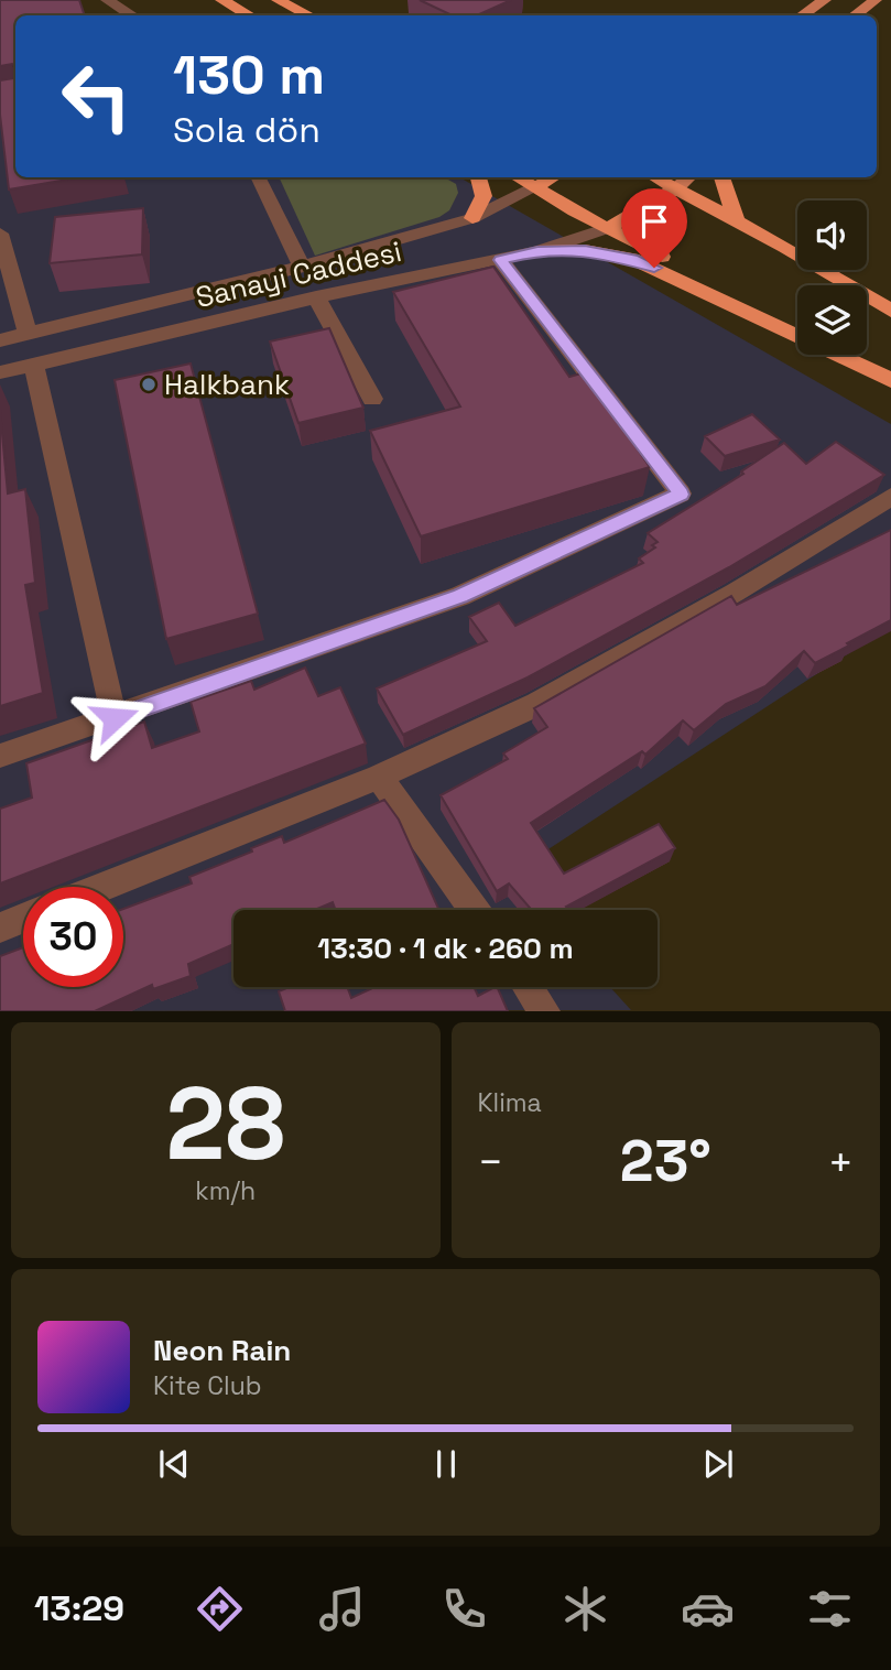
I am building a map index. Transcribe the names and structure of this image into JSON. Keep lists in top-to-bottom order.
{
  "streets": {
    "street": ["Sanayi Caddesi"]
  },
  "places": ["Halkbank"],
  "page": {
    "turn": ["130 m", "Sola dön"],
    "limit": "30",
    "trip": "13:30 · 1 dk · 260 m",
    "tile": [
      ["28", "km/h"],
      "Klima"
    ],
    "heat": ["−", "23°", "+"],
    "song": ["Neon Rain", "Kite Club"],
    "tabs": "13:29"
  }
}
